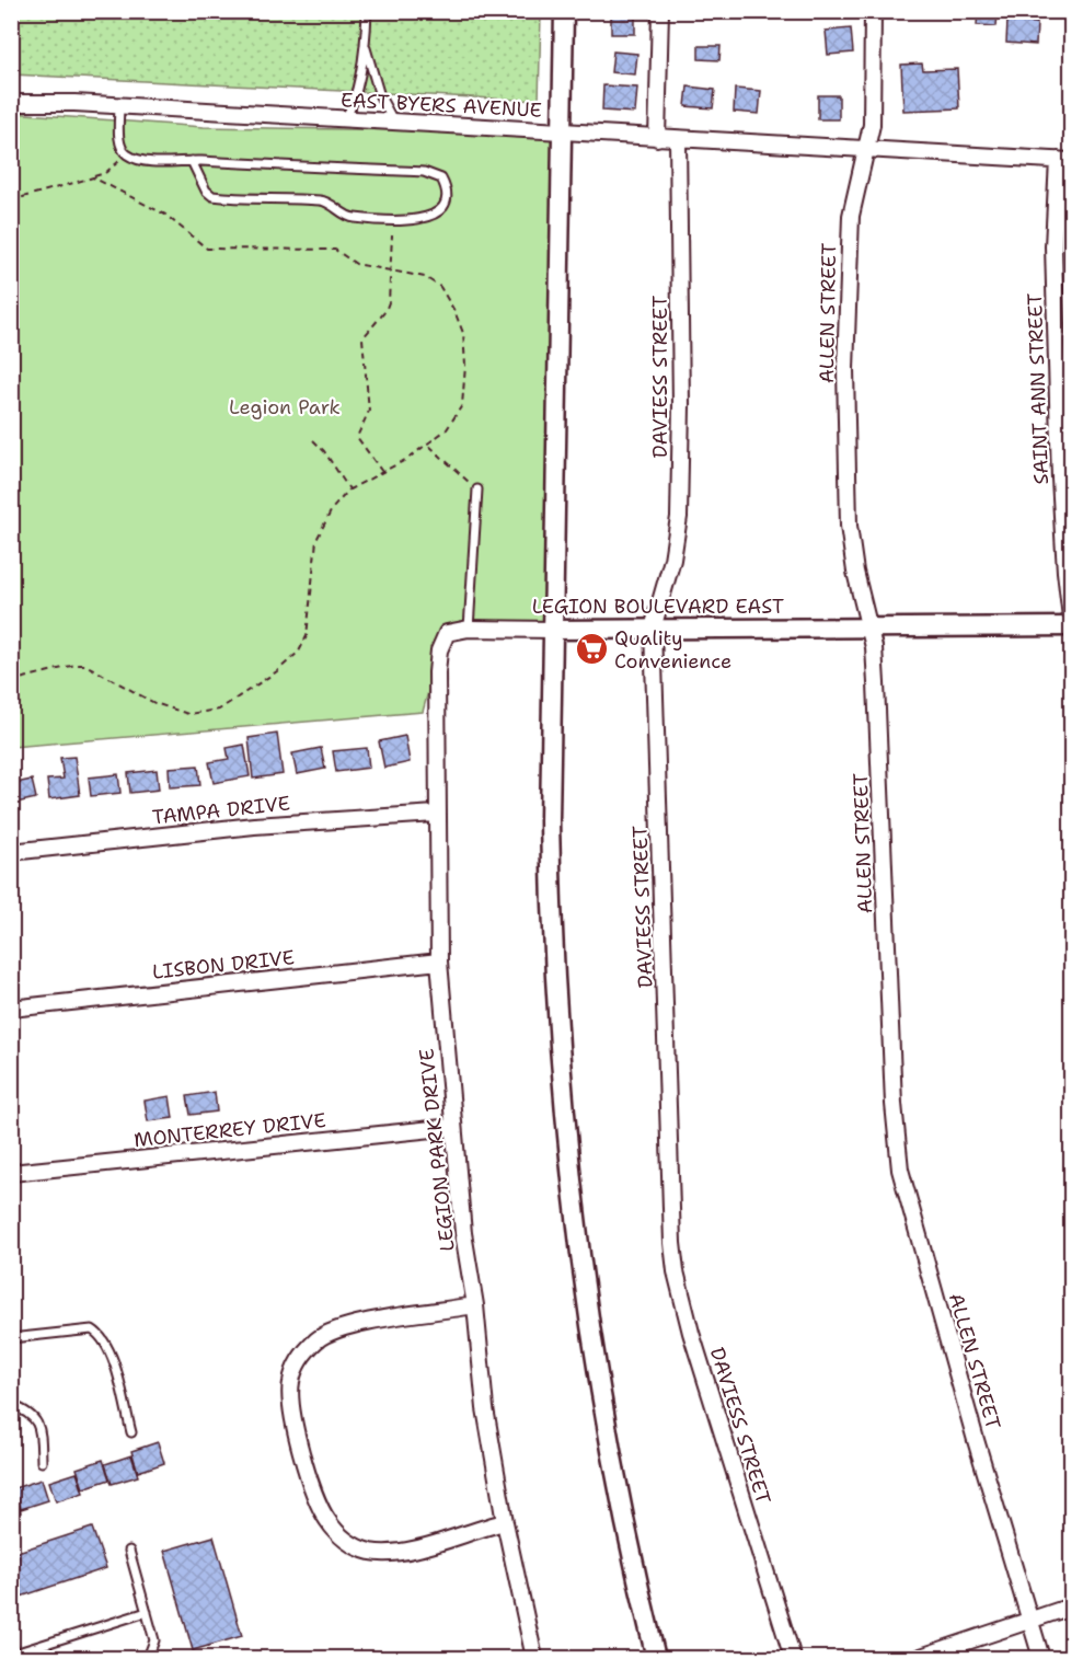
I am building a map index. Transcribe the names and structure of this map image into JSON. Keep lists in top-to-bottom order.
{
  "streets": {
    "street": [
      "EAST BYERS AVENUE",
      "ALLEN STREET",
      "DAVIESS STREET",
      "SAINT ANN STREET",
      "LEGION BOULEVARD EAST",
      "TAMPA DRIVE",
      "LISBON DRIVE",
      "MONTERREY DRIVE",
      "LEGION PARK DRIVE"
    ]
  },
  "crossings": [
    ["EAST BYERS AVENUE", "ALLEN STREET"],
    ["EAST BYERS AVENUE", "DAVIESS STREET"],
    ["EAST BYERS AVENUE", "SAINT ANN STREET"],
    ["ALLEN STREET", "LEGION BOULEVARD EAST"],
    ["DAVIESS STREET", "LEGION BOULEVARD EAST"],
    ["LEGION BOULEVARD EAST", "LEGION PARK DRIVE"],
    ["TAMPA DRIVE", "LEGION PARK DRIVE"],
    ["LISBON DRIVE", "LEGION PARK DRIVE"],
    ["MONTERREY DRIVE", "LEGION PARK DRIVE"]
  ],
  "parks": ["Legion Park"],
  "places": {
    "supermarket": ["Quality Convenience"]
  }
}
